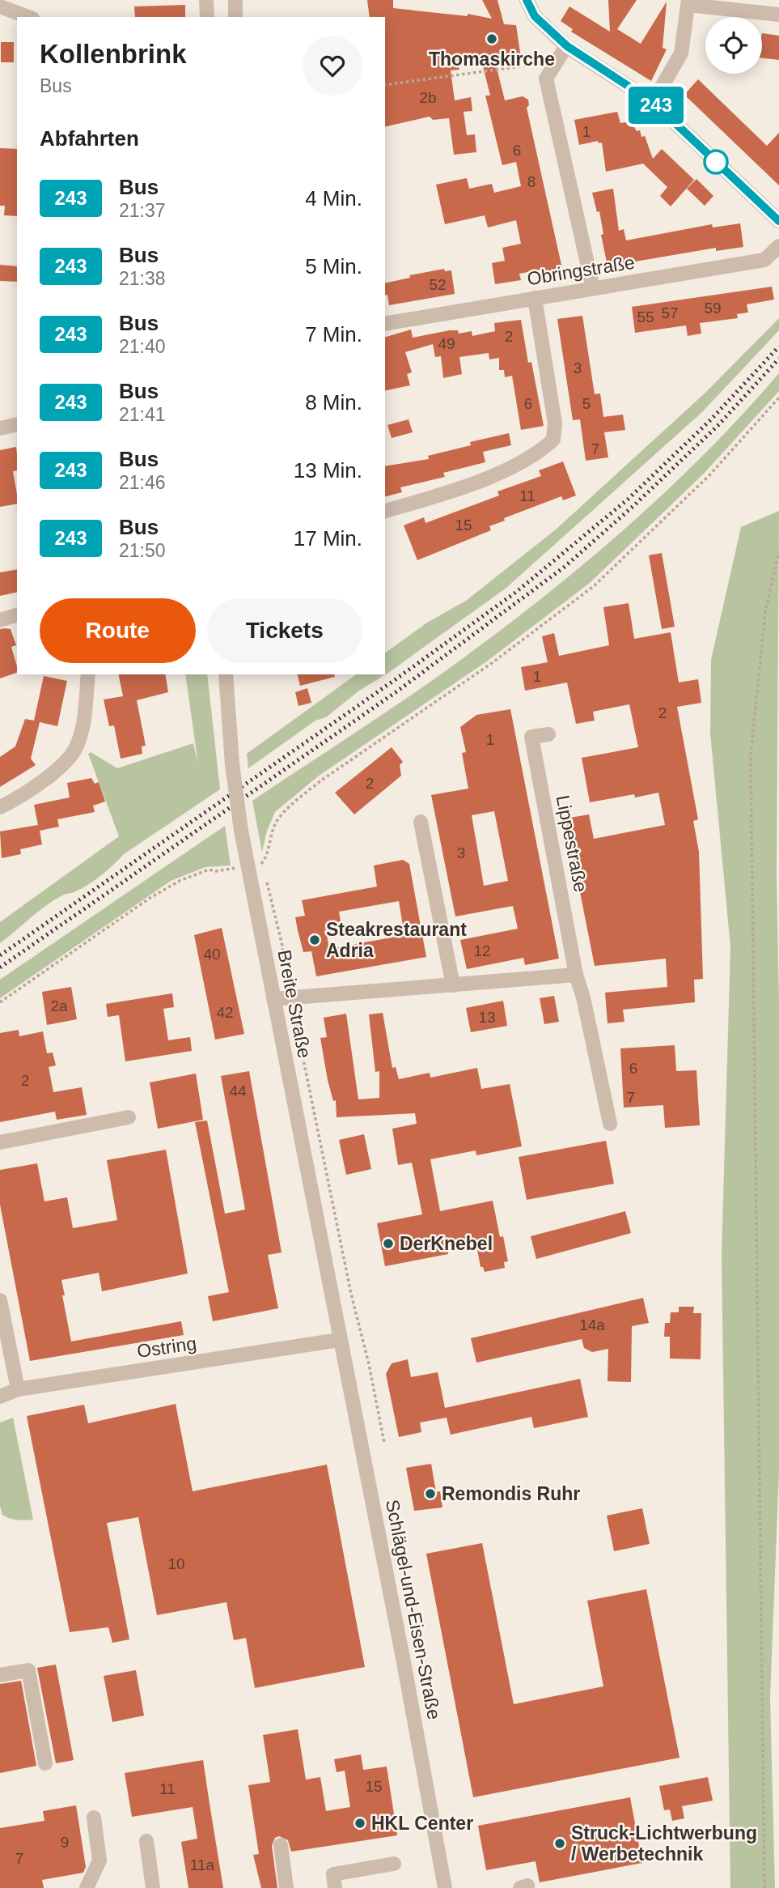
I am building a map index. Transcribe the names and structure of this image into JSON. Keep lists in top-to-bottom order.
{
  "streets": {
    "street": [
      "Obringstraße",
      "Lippestraße",
      "Breite Straße",
      "Ostring",
      "Schlägel-und-Eisen-Straße"
    ]
  },
  "crossings": [
    ["Breite Straße", "Ostring"],
    ["Breite Straße", "Schlägel-und-Eisen-Straße"],
    ["Ostring", "Schlägel-und-Eisen-Straße"]
  ],
  "places": [
    "Thomaskirche",
    "Steakrestaurant Adria",
    "DerKnebel",
    "Remondis Ruhr",
    "HKL Center",
    "Struck-Lichtwerbung / Werbetechnik"
  ],
  "lines": ["bus line 243"],
  "house_numbers": [
    "2b",
    "1",
    "6",
    "8",
    "52",
    "59",
    "57",
    "55",
    "2",
    "49",
    "3",
    "6",
    "5",
    "7",
    "11",
    "15",
    "1",
    "2",
    "1",
    "2",
    "3",
    "12",
    "40",
    "2a",
    "42",
    "13",
    "6",
    "2",
    "44",
    "7",
    "14a",
    "10",
    "15",
    "11",
    "9",
    "7",
    "11a"
  ],
  "page": {
    "on_map": "243",
    "heading": [
      ["Kollenbrink", "Bus"],
      "Abfahrten"
    ],
    "list": [
      {
        "mark": "243",
        "name": "Bus",
        "note": "21:37",
        "value": "4 Min."
      },
      {
        "mark": "243",
        "name": "Bus",
        "note": "21:38",
        "value": "5 Min."
      },
      {
        "mark": "243",
        "name": "Bus",
        "note": "21:40",
        "value": "7 Min."
      },
      {
        "mark": "243",
        "name": "Bus",
        "note": "21:41",
        "value": "8 Min."
      },
      {
        "mark": "243",
        "name": "Bus",
        "note": "21:46",
        "value": "13 Min."
      },
      {
        "mark": "243",
        "name": "Bus",
        "note": "21:50",
        "value": "17 Min."
      }
    ],
    "buttons": ["Route", "Tickets"]
  }
}
